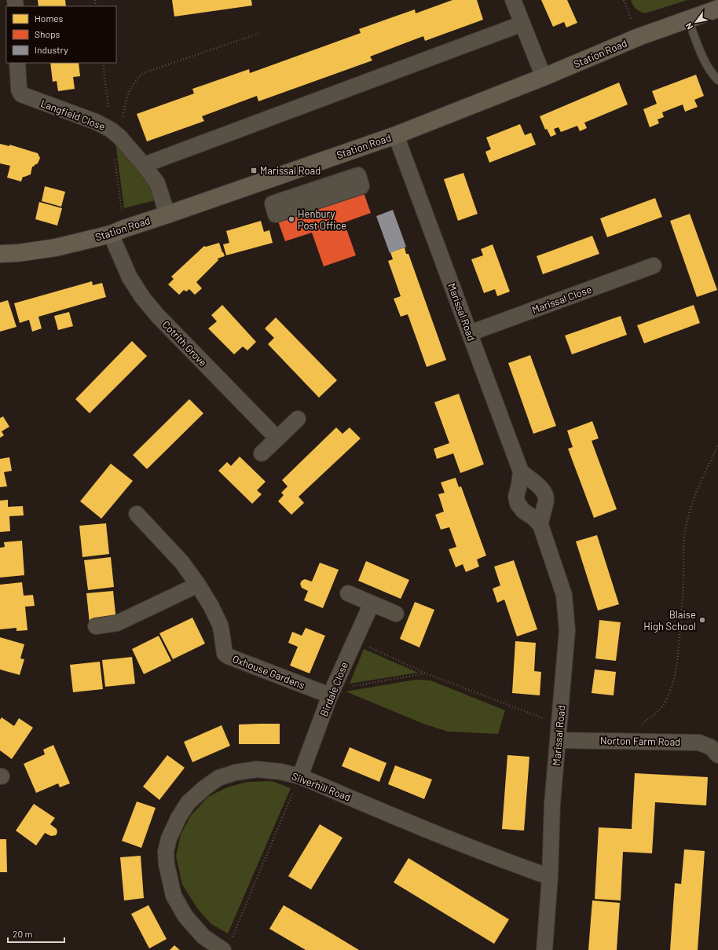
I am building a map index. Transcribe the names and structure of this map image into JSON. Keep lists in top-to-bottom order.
{
  "streets": {
    "main road": ["Station Road"],
    "street": [
      "Langfield Close",
      "Marissal Close",
      "Marissal Road",
      "Cotrith Grove",
      "Oxhouse Gardens",
      "Birdale Close",
      "Norton Farm Road",
      "Silverhill Road"
    ]
  },
  "crossings": [
    ["Station Road", "Langfield Close"],
    ["Station Road", "Marissal Road"],
    ["Station Road", "Cotrith Grove"],
    ["Marissal Close", "Marissal Road"],
    ["Marissal Road", "Norton Farm Road"],
    ["Marissal Road", "Silverhill Road"],
    ["Oxhouse Gardens", "Birdale Close"],
    ["Birdale Close", "Silverhill Road"]
  ],
  "places": {
    "transit": ["Marissal Road"],
    "other": ["Henbury Post Office", "Blaise High School"]
  },
  "legend": ["Homes", "Shops", "Industry"],
  "scale_bar": "20 m",
  "north": "bottom left"
}
